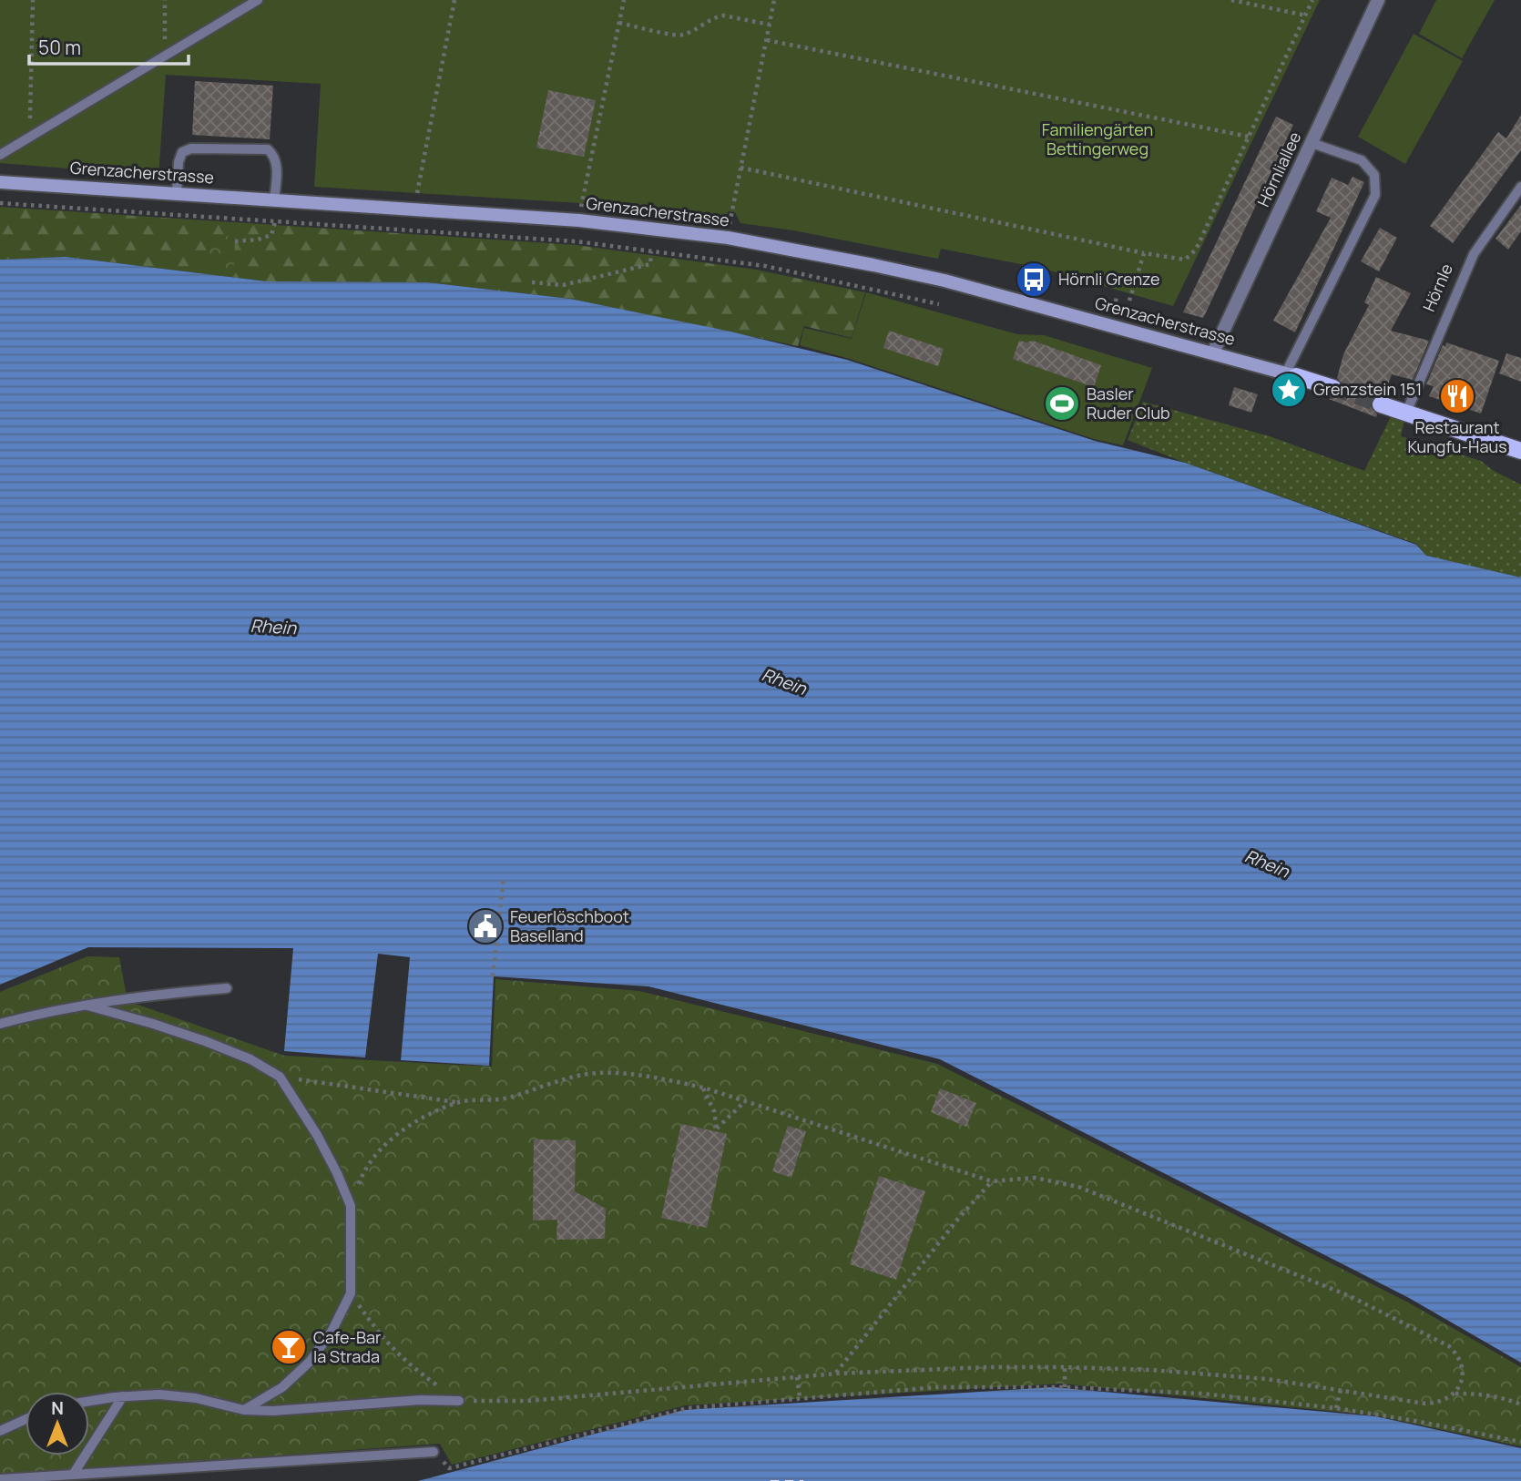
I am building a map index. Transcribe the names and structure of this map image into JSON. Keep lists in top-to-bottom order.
{
  "streets": {
    "main road": ["Grenzacherstrasse"],
    "street": ["Hörnliallee"],
    "lane": ["Hörnle"]
  },
  "crossings": [
    ["Hörnliallee", "Grenzacherstrasse"]
  ],
  "water": ["Rhein"],
  "parks": ["Familiengärten Bettingerweg"],
  "places": {
    "bus stop": ["Hörnli Grenze"],
    "place": ["Grenzstein 151"],
    "restaurant": ["Restaurant Kungfu-Haus"],
    "sports": ["Basler Ruder Club"],
    "public building": ["Feuerlöschboot Baselland"],
    "bar": ["Cafe-Bar la Strada"]
  },
  "scale_bar": "50 m",
  "north": "top"
}
